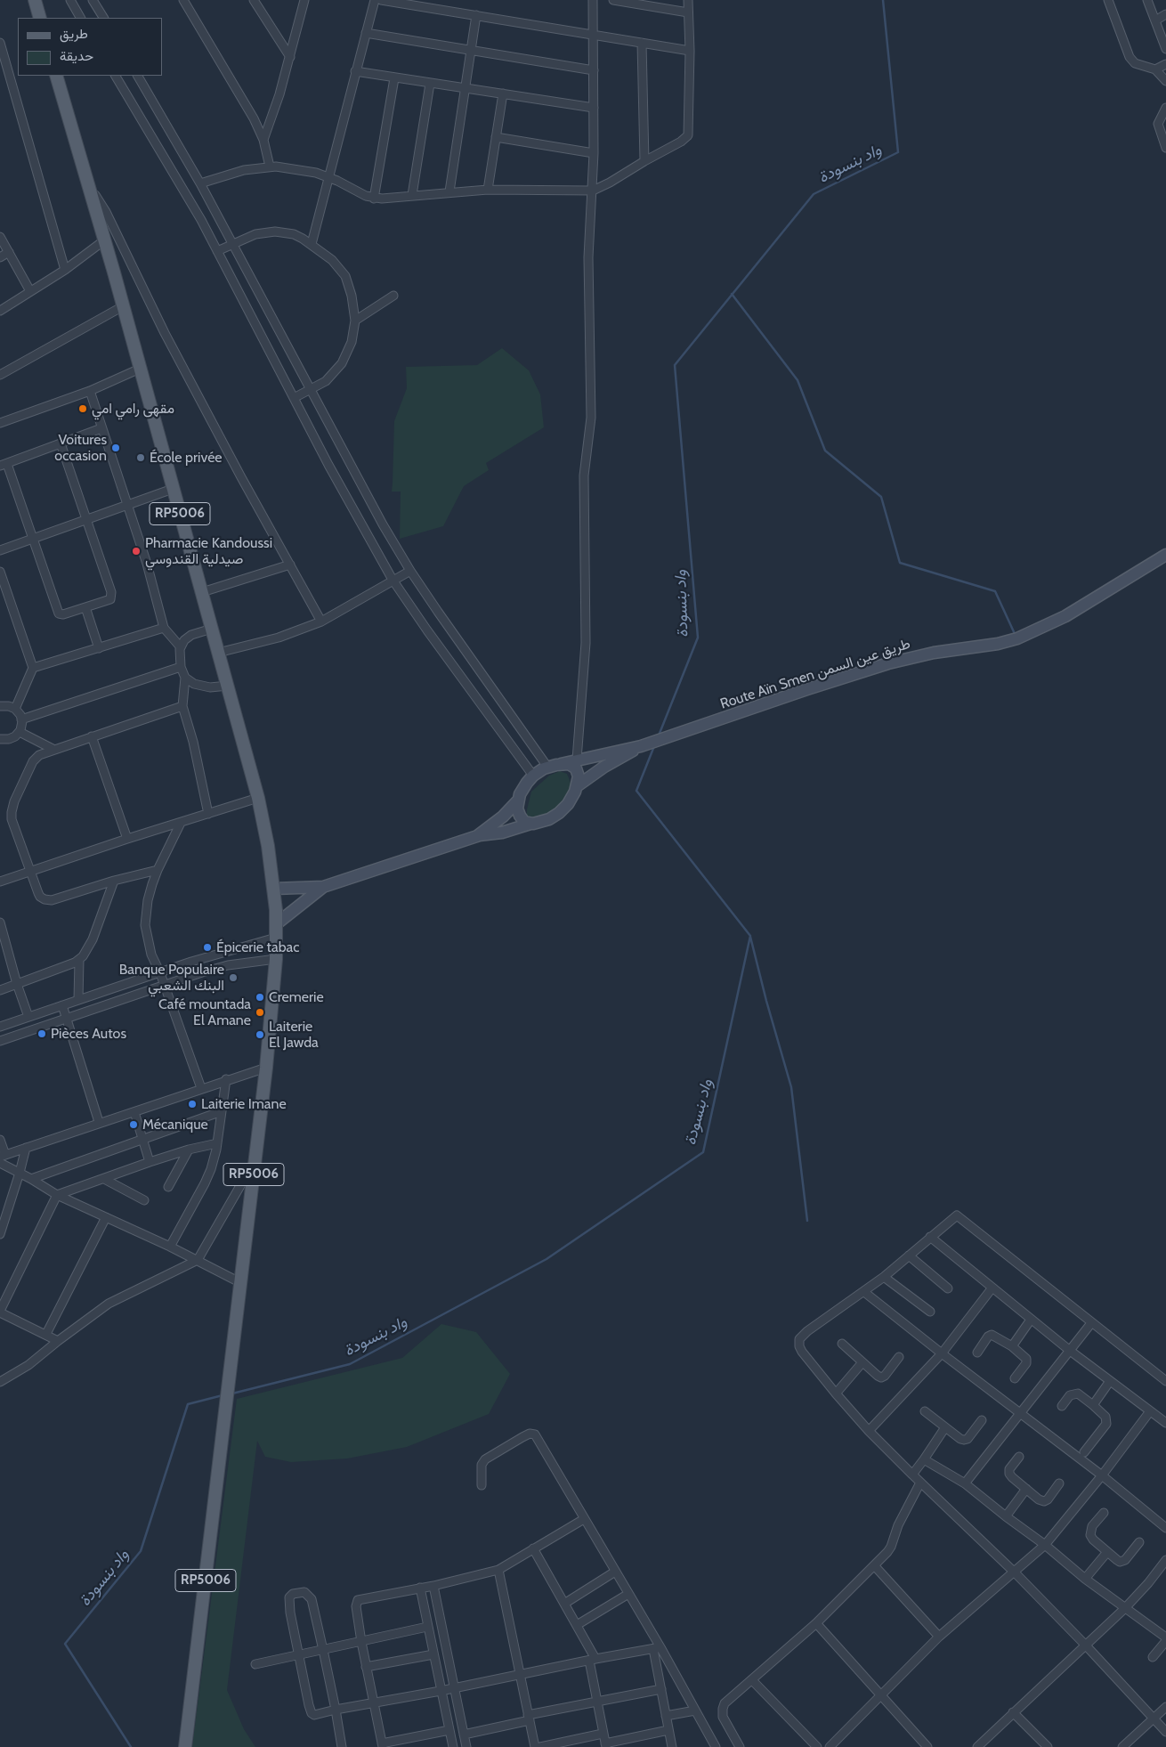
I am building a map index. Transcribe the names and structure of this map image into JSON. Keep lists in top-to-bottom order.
{
  "streets": {
    "main road": ["RP5006"],
    "street": ["Route Aïn Smen طريق عين السمن"]
  },
  "water": ["واد بنسودة"],
  "places": [
    "مقهى رامي امي",
    "Voitures occasion",
    "École privée",
    "Pharmacie Kandoussi صيدلية القندوسي",
    "Épicerie tabac",
    "Banque Populaire البنك الشعبي",
    "Cremerie",
    "Café mountada El Amane",
    "Pièces Autos",
    "Laiterie El Jawda",
    "Laiterie Imane",
    "Mécanique"
  ],
  "legend": ["طريق", "حديقة"]
}
